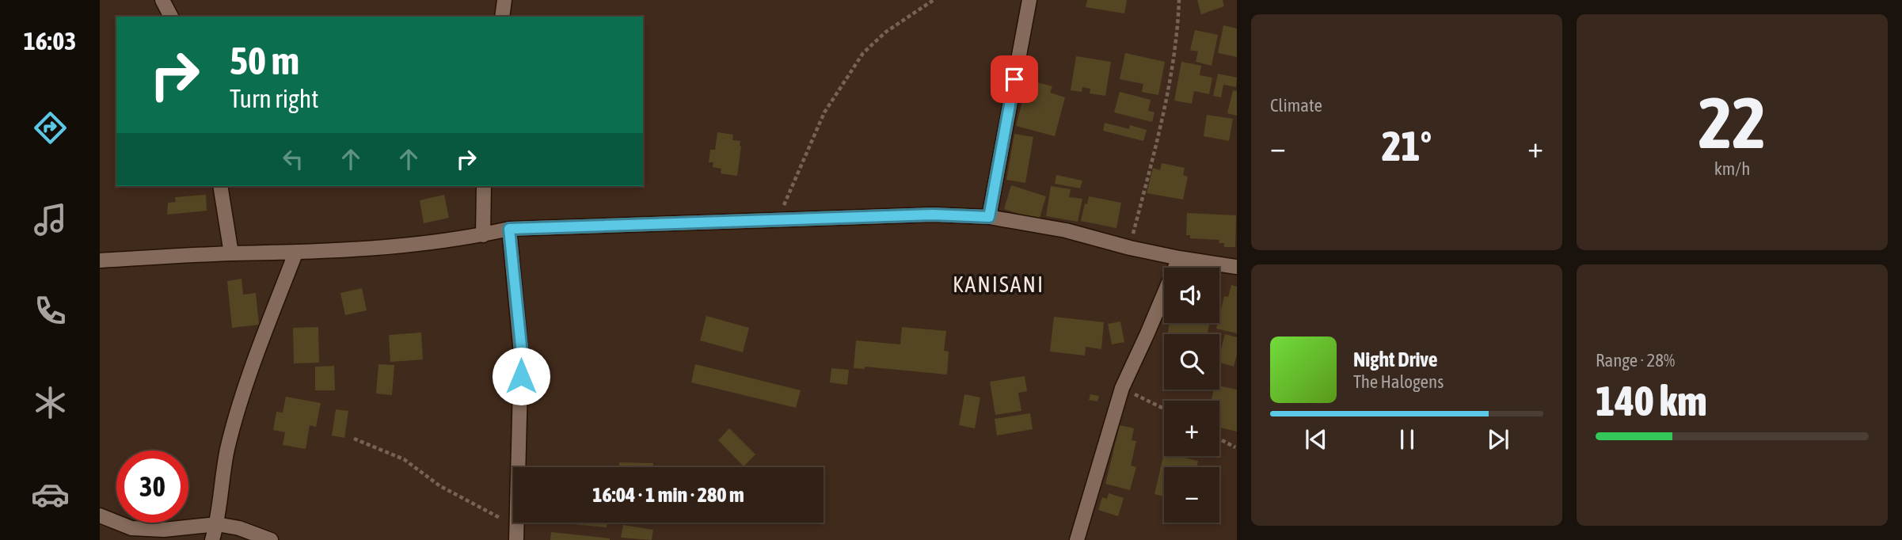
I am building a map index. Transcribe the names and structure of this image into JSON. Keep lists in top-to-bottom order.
{
  "districts": ["KANISANI"],
  "page": {
    "tabs": "16:03",
    "tile": [
      "Climate",
      ["22", "km/h"],
      ["Range · 28%", "140 km"]
    ],
    "turn": ["50 m", "Turn right"],
    "heat": ["−", "21°", "+"],
    "map_buttons": ["+", "−"],
    "song": ["Night Drive", "The Halogens"],
    "limit": "30",
    "trip": "16:04 · 1 min · 280 m"
  }
}
